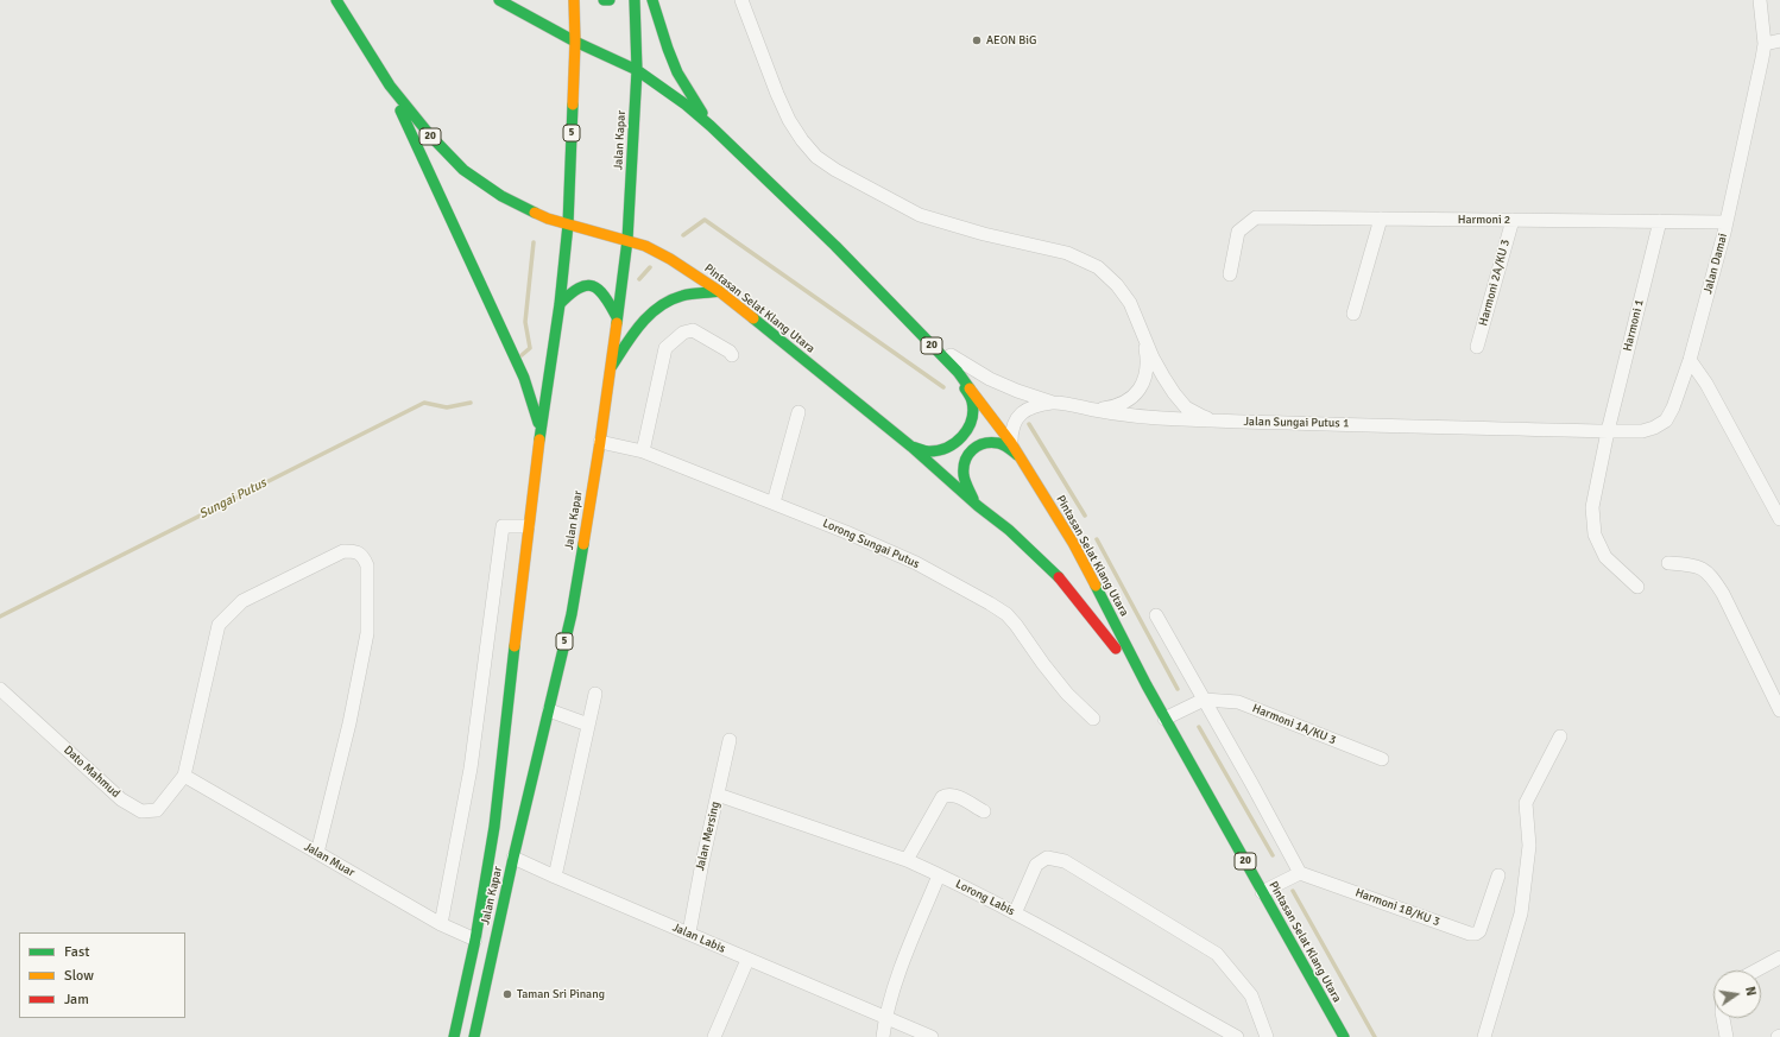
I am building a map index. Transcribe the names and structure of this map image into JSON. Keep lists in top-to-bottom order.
{
  "streets": {
    "highway": [
      "5",
      "20",
      "Jalan Kapar",
      "Pintasan Selat Klang Utara"
    ],
    "street": [
      "Harmoni 2",
      "Jalan Damai",
      "Harmoni 2A/KU 3",
      "Harmoni 1",
      "Jalan Sungai Putus 1",
      "Lorong Sungai Putus",
      "Harmoni 1A/KU 3",
      "Dato Mahmud",
      "Jalan Mersing",
      "Jalan Muar",
      "Lorong Labis",
      "Harmoni 1B/KU 3",
      "Jalan Labis"
    ]
  },
  "crossings": [
    ["Jalan Kapar", "Pintasan Selat Klang Utara"],
    ["Jalan Kapar", "Lorong Sungai Putus"],
    ["Jalan Kapar", "Jalan Muar"],
    ["Jalan Kapar", "Jalan Labis"],
    ["Harmoni 2", "Jalan Damai"],
    ["Harmoni 2", "Harmoni 2A/KU 3"],
    ["Harmoni 2", "Harmoni 1"],
    ["Jalan Damai", "Harmoni 1"],
    ["Jalan Damai", "Jalan Sungai Putus 1"],
    ["Pintasan Selat Klang Utara", "Jalan Sungai Putus 1"],
    ["Harmoni 1", "Jalan Sungai Putus 1"],
    ["Dato Mahmud", "Jalan Muar"],
    ["Jalan Mersing", "Lorong Labis"],
    ["Jalan Mersing", "Jalan Labis"]
  ],
  "water": ["Sungai Putus"],
  "places": ["AEON BiG", "Taman Sri Pinang"],
  "legend": ["Fast", "Slow", "Jam"],
  "north": "right"
}
